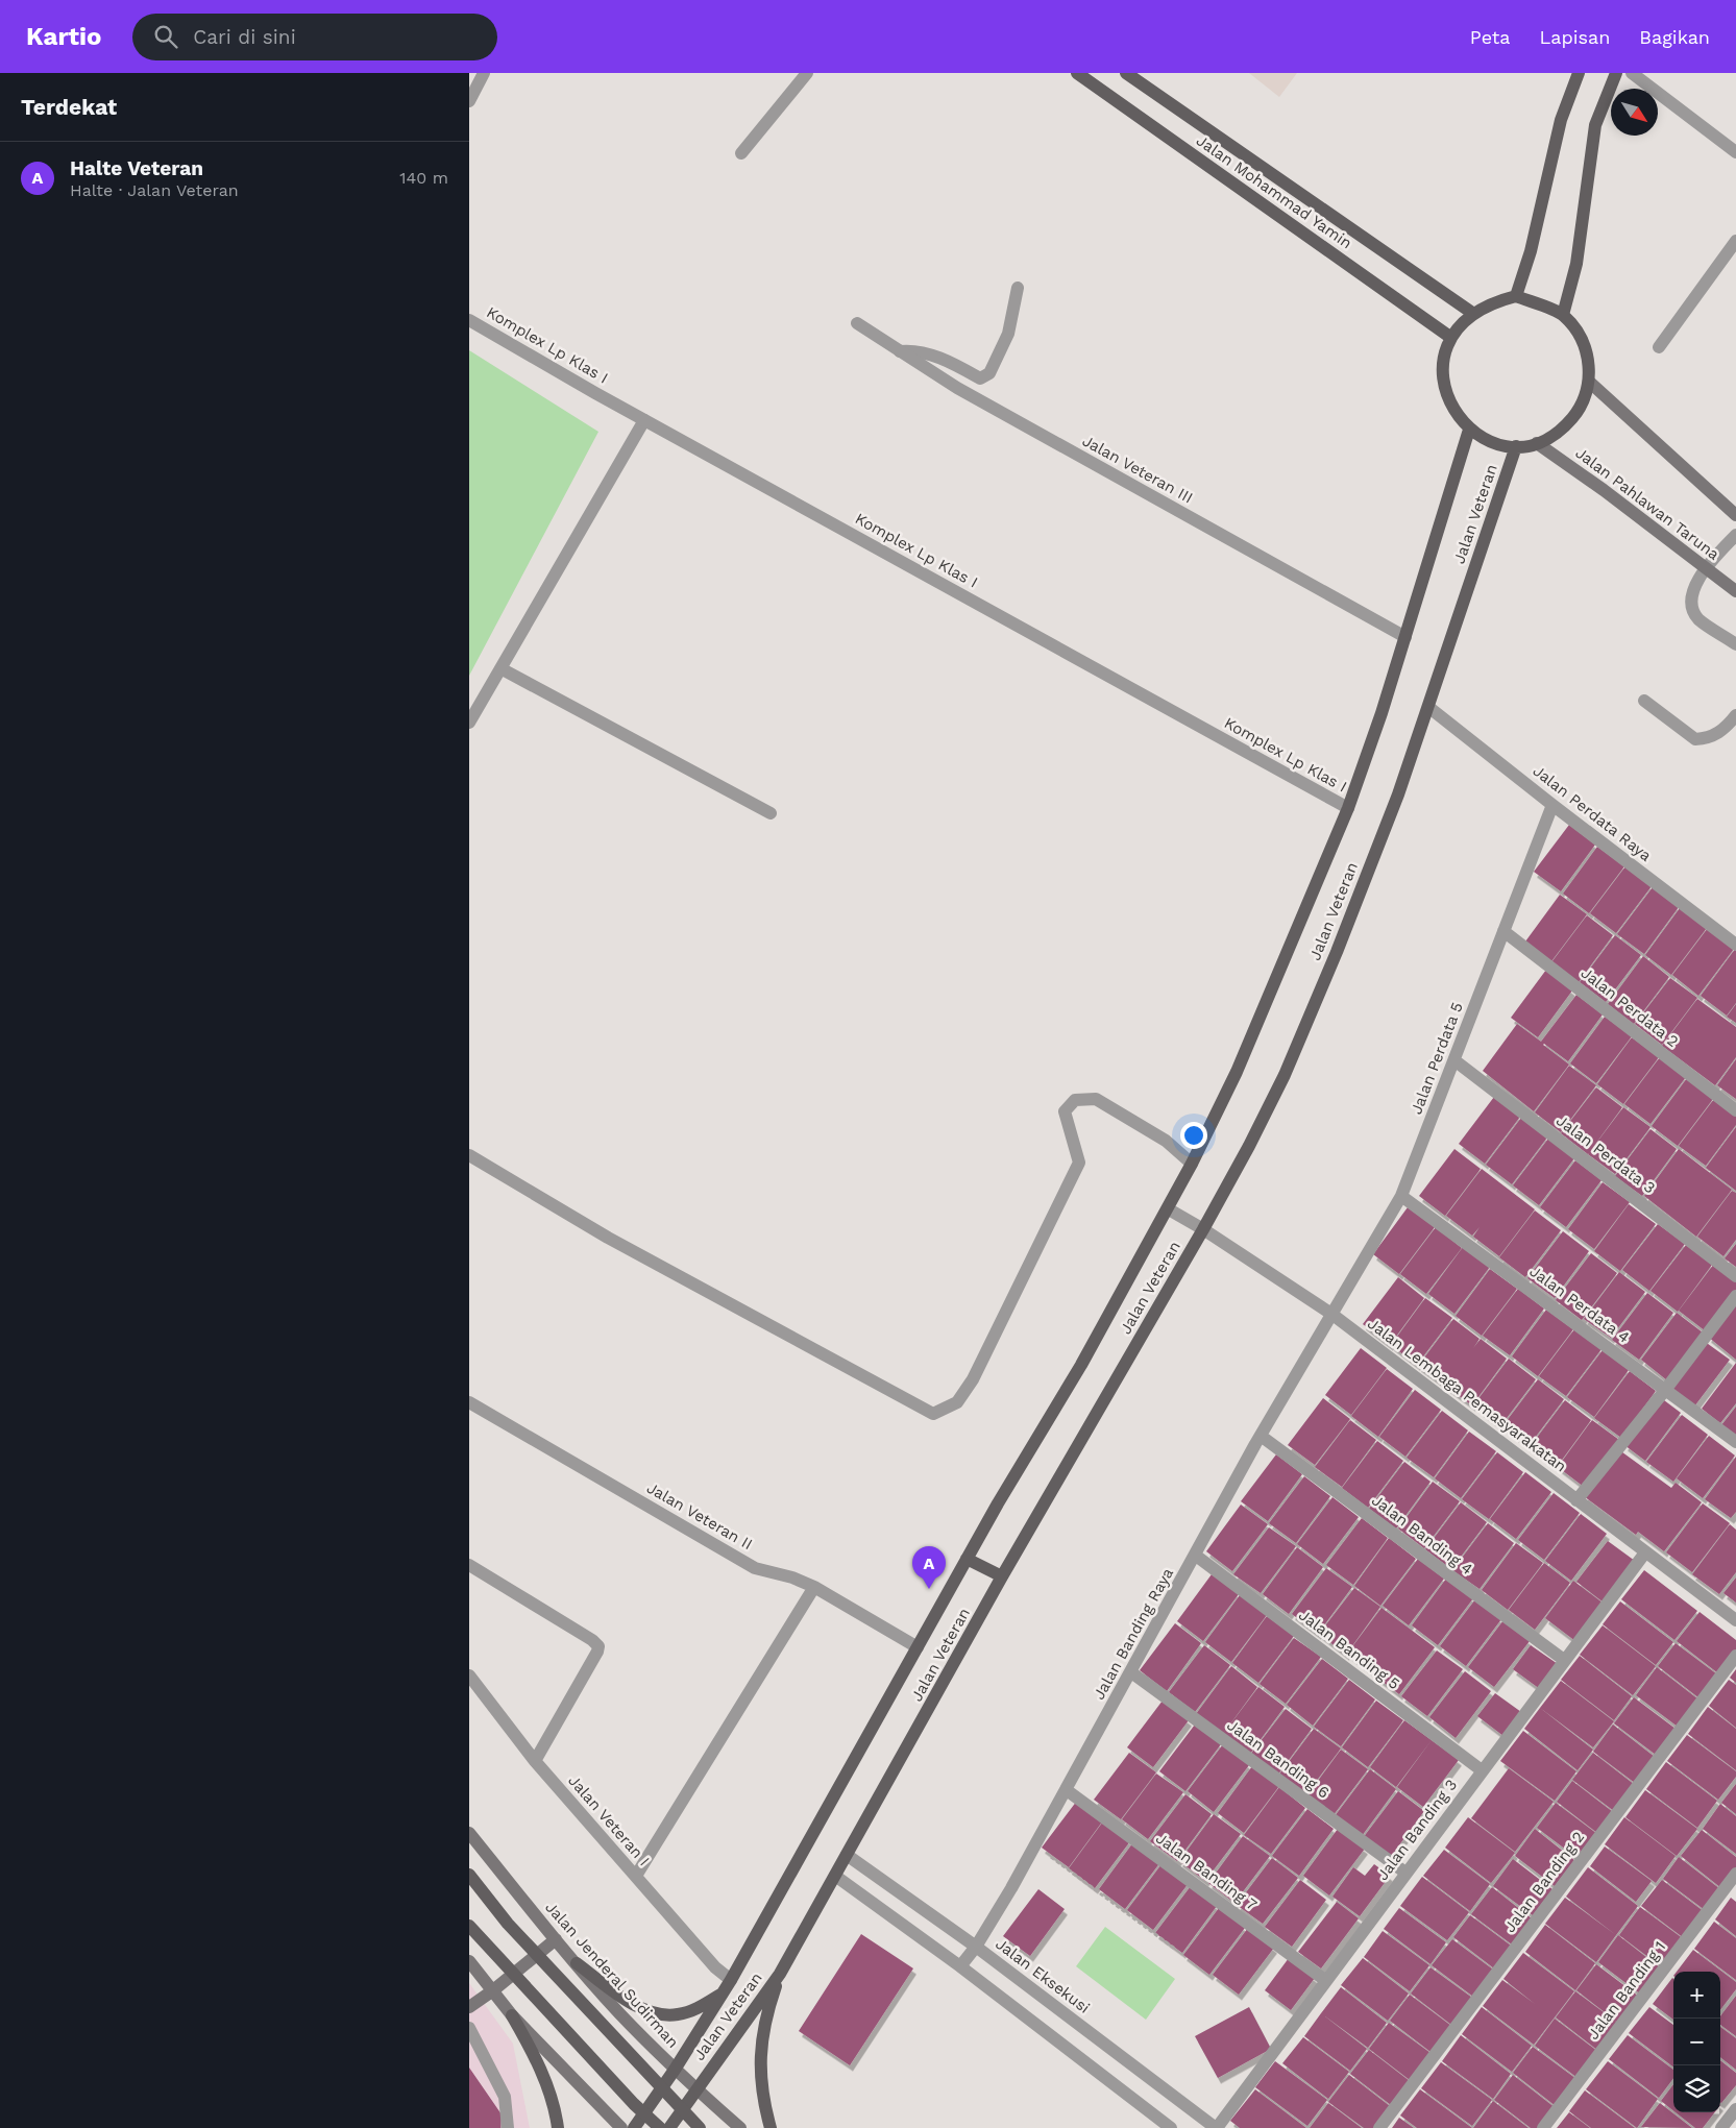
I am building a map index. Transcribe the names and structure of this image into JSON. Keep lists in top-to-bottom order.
{
  "streets": {
    "main road": ["Jalan Mohammad Yamin", "Jalan Veteran"],
    "street": [
      "Komplex Lp Klas I",
      "Jalan Veteran III",
      "Jalan Pahlawan Taruna",
      "Jalan Perdata Raya",
      "Jalan Perdata 2",
      "Jalan Perdata 5",
      "Jalan Perdata 3",
      "Jalan Perdata 4",
      "Jalan Lembaga Pemasyarakatan",
      "Jalan Veteran II",
      "Jalan Banding 4",
      "Jalan Banding Raya",
      "Jalan Banding 5",
      "Jalan Banding 6",
      "Jalan Veteran I",
      "Jalan Banding 3",
      "Jalan Banding 7",
      "Jalan Banding 2",
      "Jalan Jenderal Sudirman",
      "Jalan Eksekusi",
      "Jalan Banding 1"
    ]
  },
  "crossings": [
    ["Jalan Mohammad Yamin", "Jalan Pahlawan Taruna"],
    ["Jalan Mohammad Yamin", "Jalan Veteran"],
    ["Komplex Lp Klas I", "Jalan Veteran"],
    ["Jalan Veteran III", "Jalan Veteran"],
    ["Jalan Pahlawan Taruna", "Jalan Veteran"],
    ["Jalan Veteran", "Jalan Perdata Raya"],
    ["Jalan Veteran", "Jalan Lembaga Pemasyarakatan"],
    ["Jalan Veteran", "Jalan Veteran II"],
    ["Jalan Veteran", "Jalan Veteran I"],
    ["Jalan Veteran", "Jalan Jenderal Sudirman"],
    ["Jalan Veteran", "Jalan Eksekusi"],
    ["Jalan Perdata Raya", "Jalan Perdata 5"],
    ["Jalan Perdata 2", "Jalan Perdata 5"],
    ["Jalan Perdata 5", "Jalan Perdata 3"],
    ["Jalan Perdata 5", "Jalan Perdata 4"],
    ["Jalan Perdata 5", "Jalan Lembaga Pemasyarakatan"],
    ["Jalan Perdata 5", "Jalan Banding Raya"],
    ["Jalan Lembaga Pemasyarakatan", "Jalan Banding Raya"],
    ["Jalan Lembaga Pemasyarakatan", "Jalan Banding 3"],
    ["Jalan Banding 4", "Jalan Banding Raya"],
    ["Jalan Banding 4", "Jalan Banding 3"],
    ["Jalan Banding Raya", "Jalan Banding 5"],
    ["Jalan Banding Raya", "Jalan Banding 6"],
    ["Jalan Banding Raya", "Jalan Banding 7"],
    ["Jalan Banding Raya", "Jalan Eksekusi"],
    ["Jalan Banding 5", "Jalan Banding 3"],
    ["Jalan Banding 6", "Jalan Banding 3"],
    ["Jalan Banding 3", "Jalan Banding 7"],
    ["Jalan Banding 3", "Jalan Eksekusi"]
  ],
  "north": "bottom right",
  "page": {
    "header": "Kartio",
    "search": "Cari di sini",
    "nav": ["Peta", "Lapisan", "Bagikan"],
    "heading": "Terdekat",
    "list": [
      {
        "mark": "A",
        "name": "Halte Veteran",
        "note": "Halte · Jalan Veteran",
        "value": "140 m"
      }
    ],
    "pins": "A",
    "map_buttons": ["+", "−"]
  }
}
